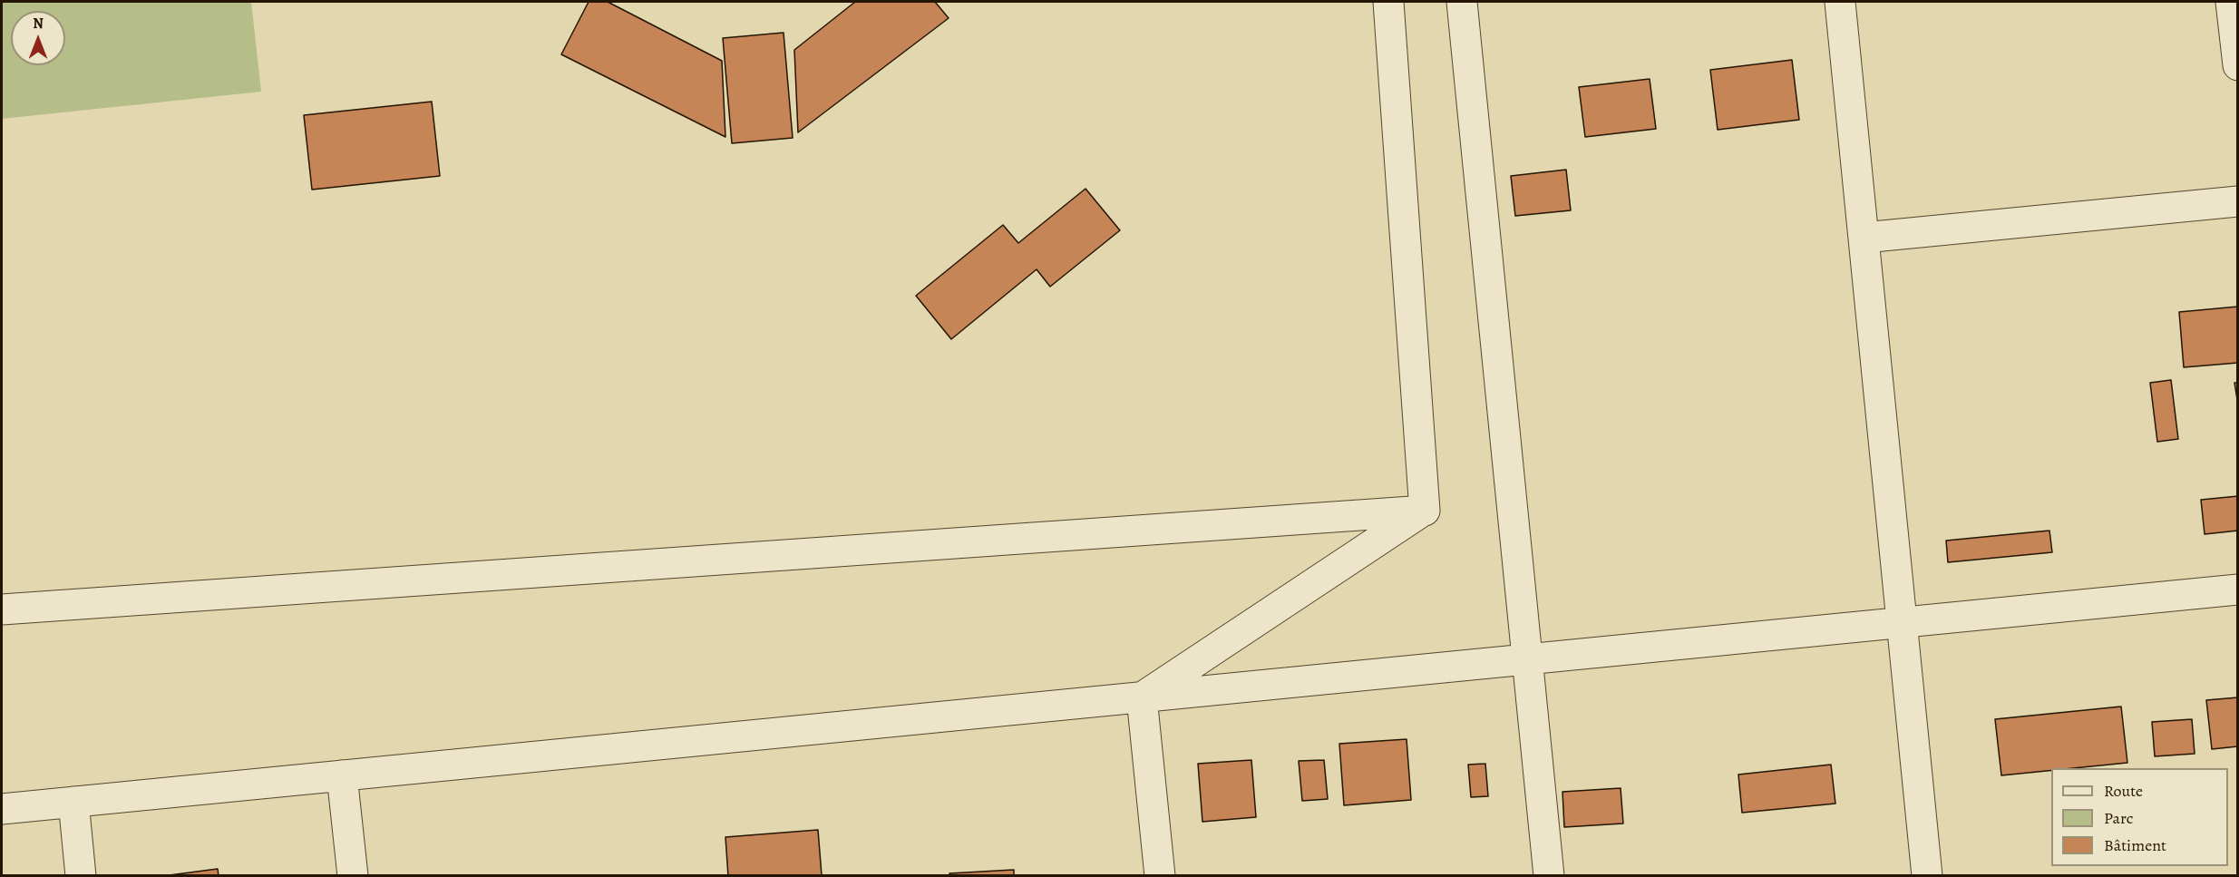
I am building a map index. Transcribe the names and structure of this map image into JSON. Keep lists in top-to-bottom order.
{
  "legend": ["Route", "Parc", "Bâtiment"],
  "north": "top"
}
